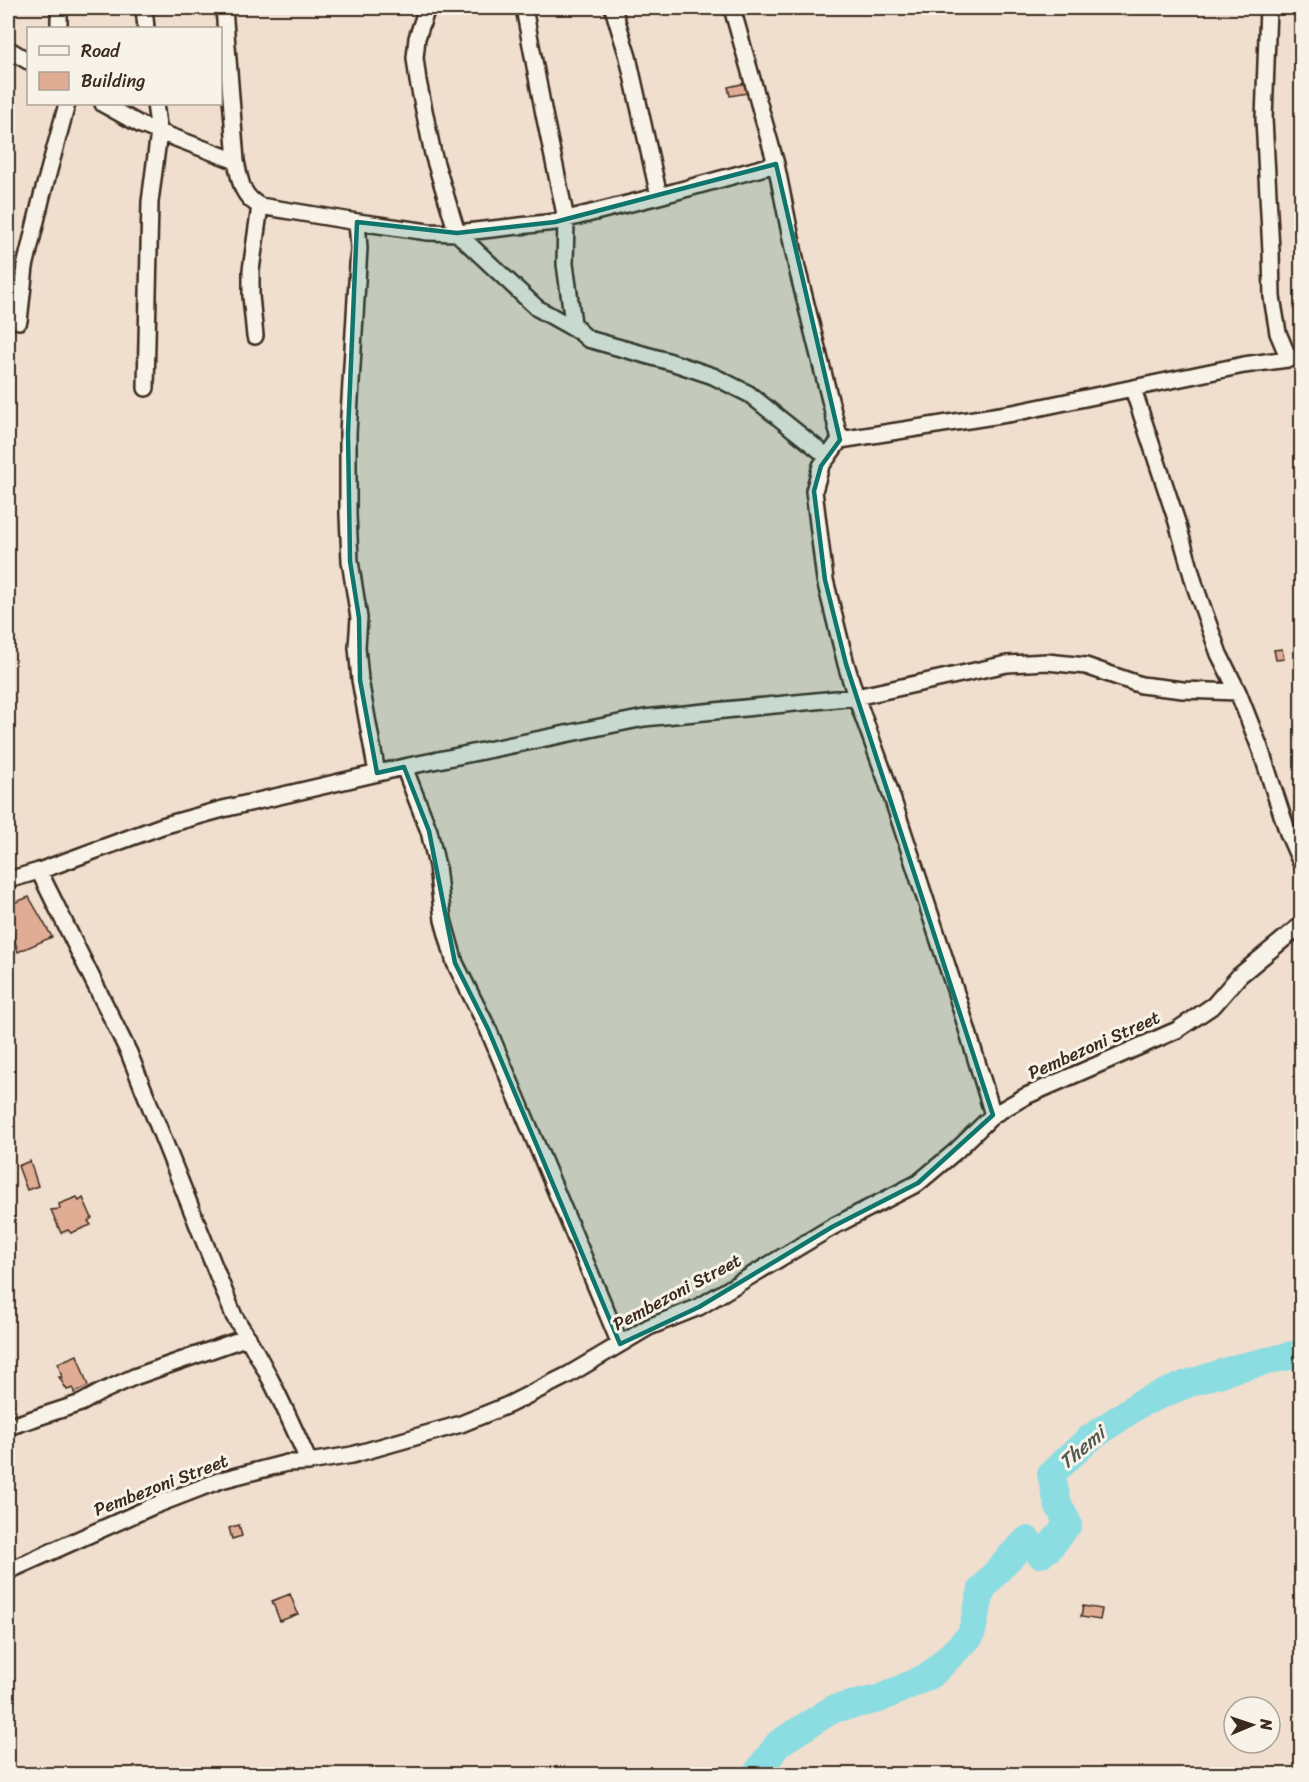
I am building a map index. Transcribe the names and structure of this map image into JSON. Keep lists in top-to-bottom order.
{
  "streets": {
    "street": ["Pembezoni Street"]
  },
  "water": ["Themi"],
  "legend": ["Road", "Building"],
  "north": "right"
}
